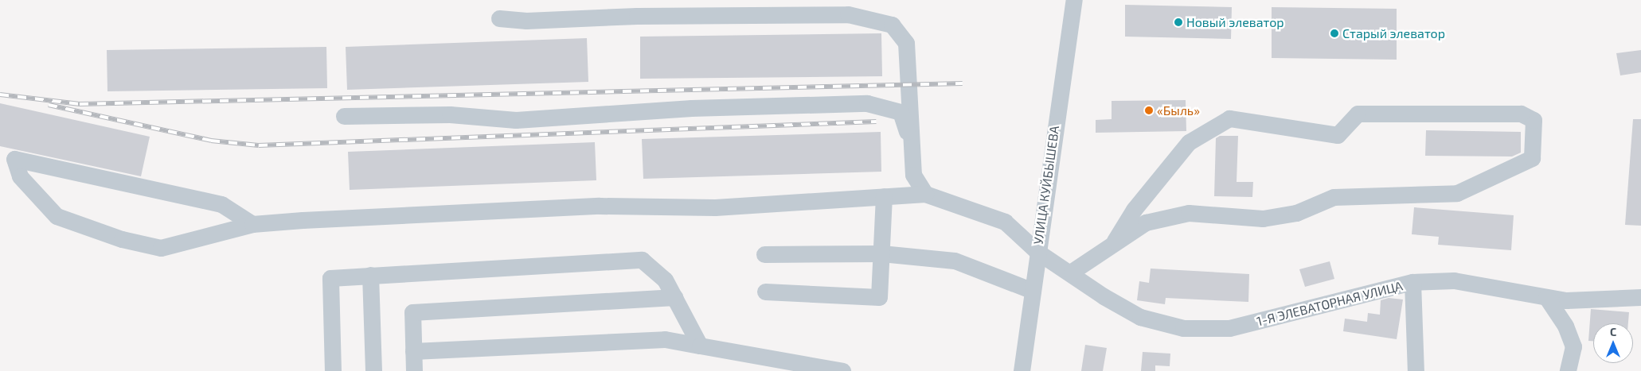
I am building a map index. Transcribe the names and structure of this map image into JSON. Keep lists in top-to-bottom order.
{
  "streets": {
    "street": ["УЛИЦА КУЙБЫШЕВА", "1-Я ЭЛЕВАТОРНАЯ УЛИЦА"]
  },
  "crossings": [
    ["УЛИЦА КУЙБЫШЕВА", "1-Я ЭЛЕВАТОРНАЯ УЛИЦА"]
  ],
  "places": ["Новый элеватор", "Старый элеватор", "«Быль»"],
  "north": "top"
}
